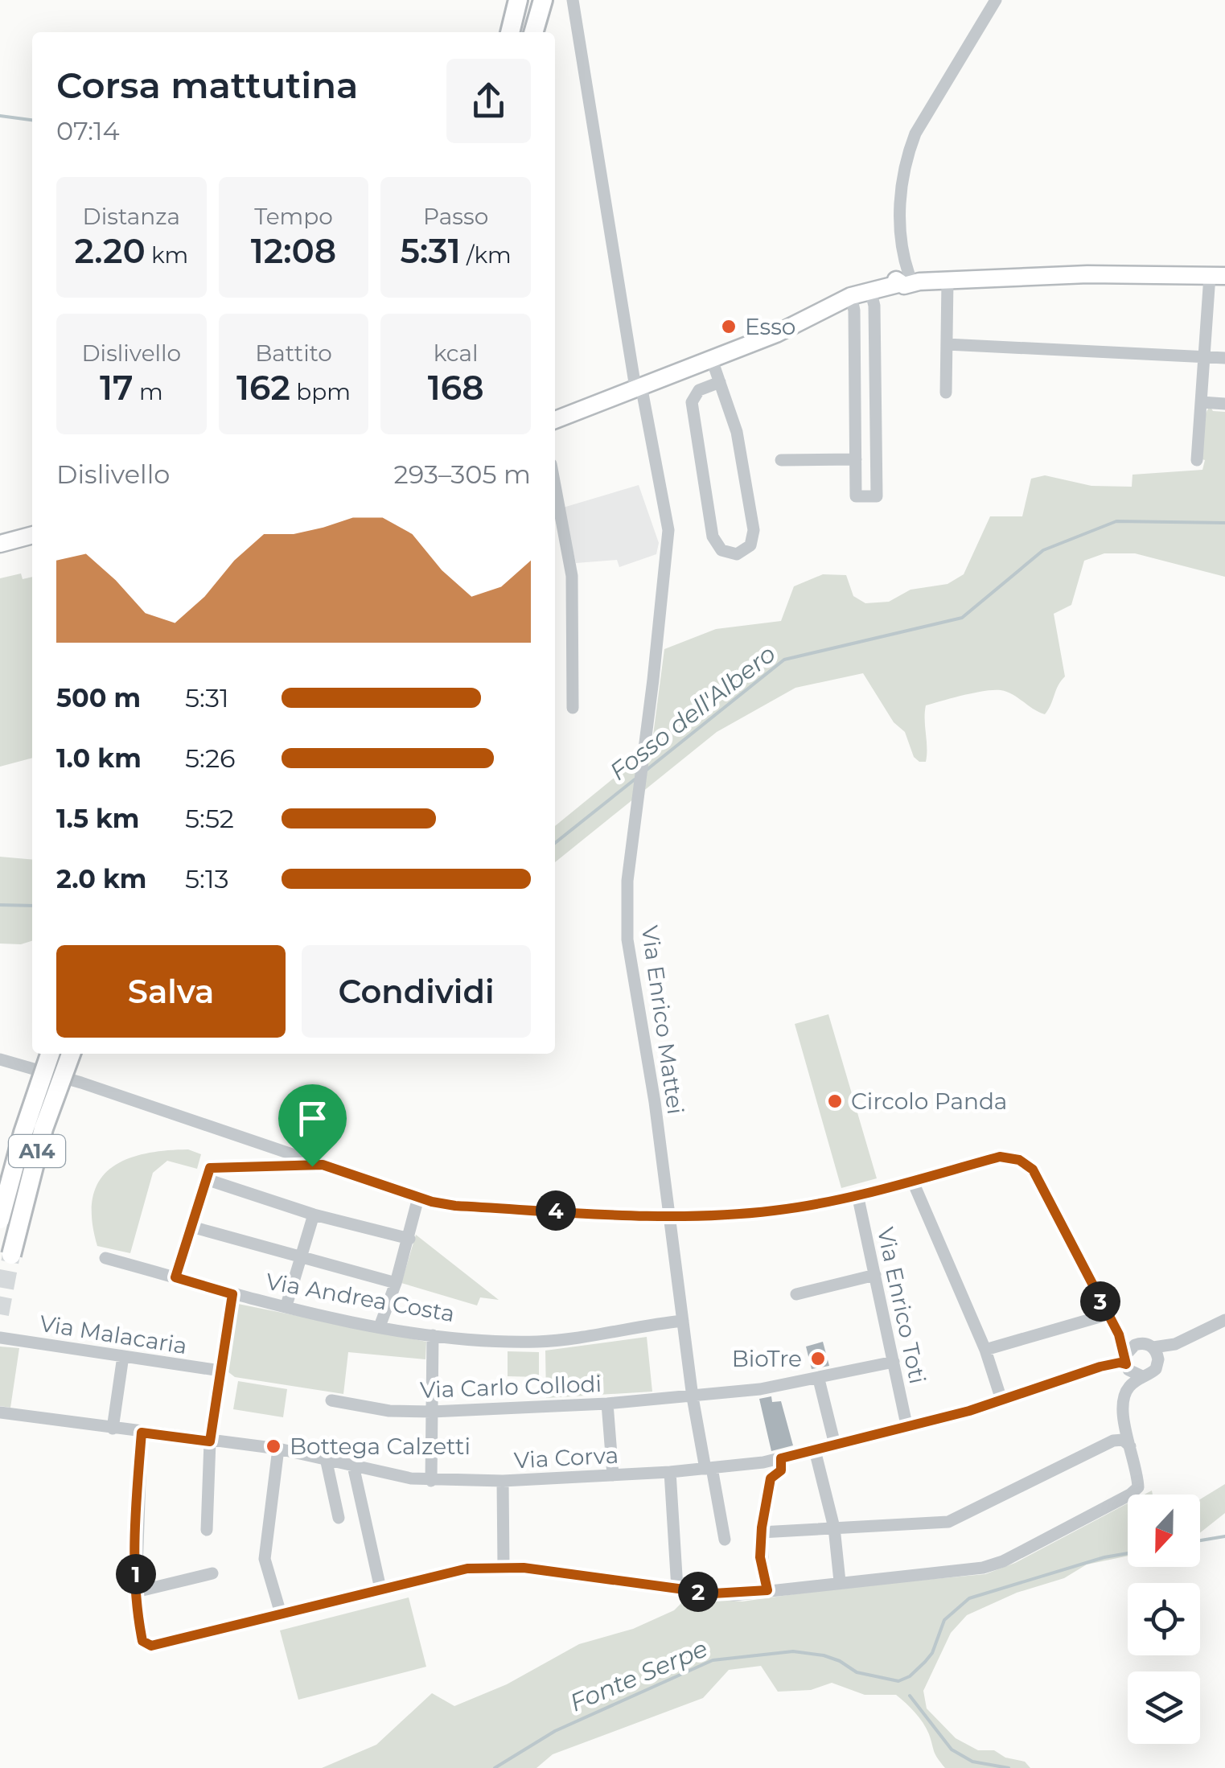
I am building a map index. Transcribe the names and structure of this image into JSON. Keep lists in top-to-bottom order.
{
  "streets": {
    "highway": ["A14"],
    "street": [
      "Via Enrico Mattei",
      "Via Andrea Costa",
      "Via Enrico Toti",
      "Via Malacaria",
      "Via Carlo Collodi",
      "Via Corva"
    ]
  },
  "crossings": [
    ["Via Enrico Mattei", "Via Andrea Costa"],
    ["Via Enrico Mattei", "Via Carlo Collodi"],
    ["Via Enrico Mattei", "Via Corva"],
    ["Via Enrico Toti", "Via Carlo Collodi"],
    ["Via Enrico Toti", "Via Corva"]
  ],
  "water": ["Fosso dell'Albero", "Fonte Serpe"],
  "places": [
    "Esso",
    "Circolo Panda",
    "BioTre",
    "Bottega Calzetti"
  ],
  "north": "bottom",
  "page": {
    "heading": ["Corsa mattutina", "07:14"],
    "stats": [
      ["Distanza", "2.20 km"],
      ["Tempo", "12:08"],
      ["Passo", "5:31 /km"],
      ["Dislivello", "17 m"],
      ["Battito", "162 bpm"],
      ["kcal", "168"]
    ],
    "chart": ["Dislivello", "293–305 m"],
    "list": [
      {
        "name": "500 m",
        "note": "5:31"
      },
      {
        "name": "1.0 km",
        "note": "5:26"
      },
      {
        "name": "1.5 km",
        "note": "5:52"
      },
      {
        "name": "2.0 km",
        "note": "5:13"
      }
    ],
    "buttons": ["Salva", "Condividi"],
    "pins": [
      "4",
      "3",
      "1",
      "2"
    ]
  }
}
